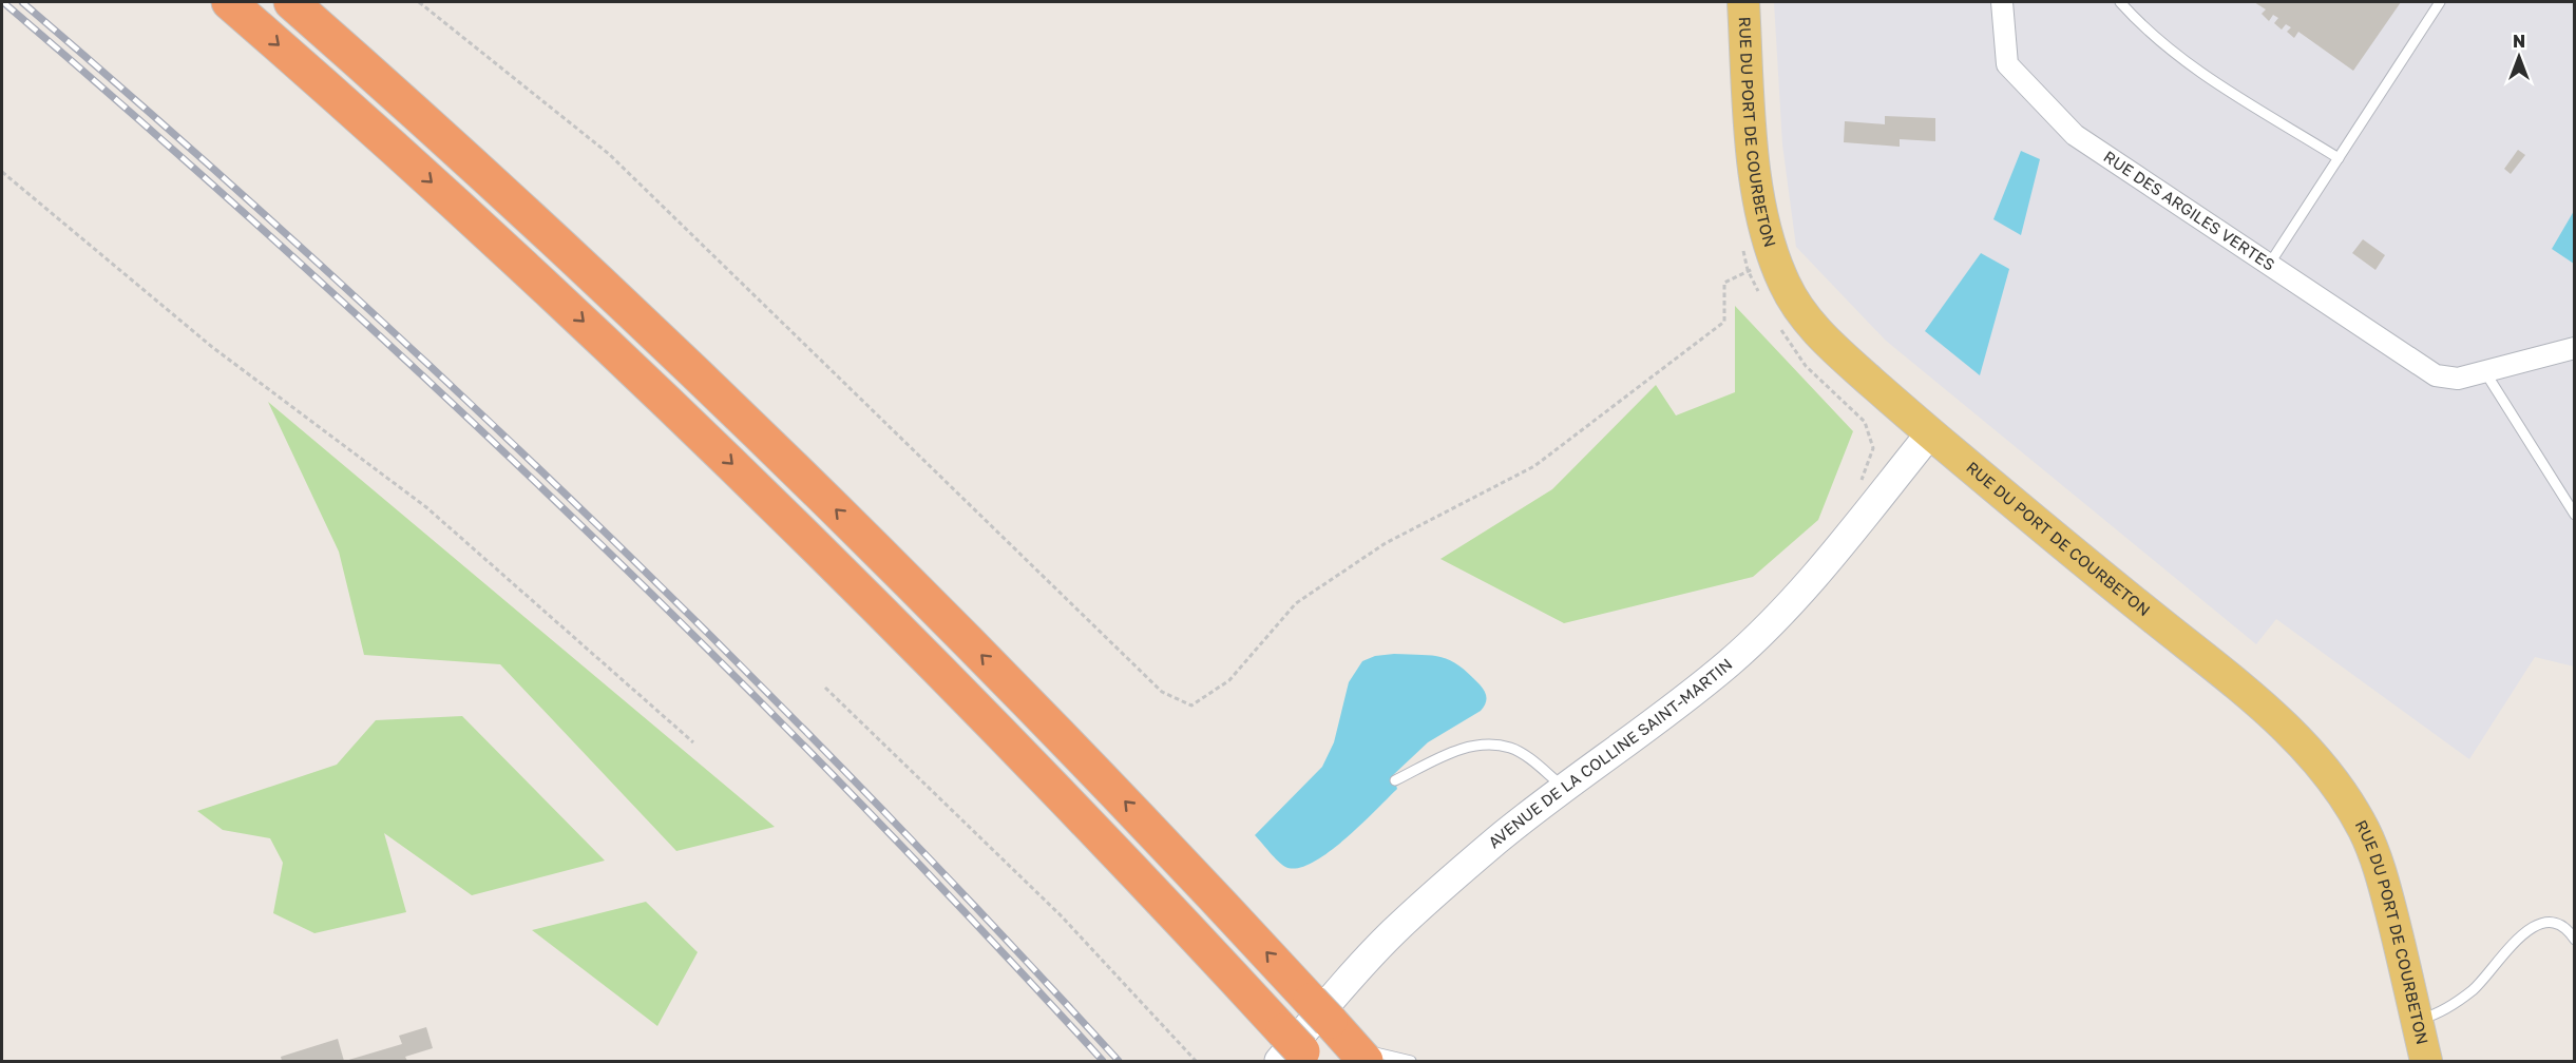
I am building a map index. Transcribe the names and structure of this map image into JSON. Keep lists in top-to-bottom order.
{
  "streets": {
    "main road": ["RUE DU PORT DE COURBETON"],
    "street": ["RUE DES ARGILES VERTES", "AVENUE DE LA COLLINE SAINT-MARTIN"]
  },
  "crossings": [
    ["RUE DU PORT DE COURBETON", "AVENUE DE LA COLLINE SAINT-MARTIN"]
  ],
  "north": "top"
}
